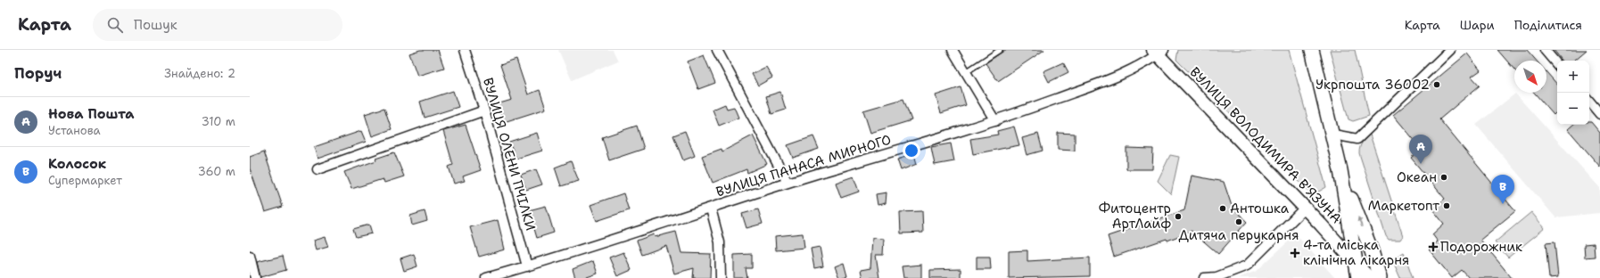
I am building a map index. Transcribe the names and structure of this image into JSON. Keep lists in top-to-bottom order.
{
  "streets": {
    "main road": ["ВУЛИЦЯ ВОЛОДИМИРА В'ЯЗУНА"],
    "street": ["ВУЛИЦЯ ОЛЕНИ ПЧІЛКИ", "ВУЛИЦЯ ПАНАСА МИРНОГО"]
  },
  "crossings": [
    ["ВУЛИЦЯ ВОЛОДИМИРА В'ЯЗУНА", "ВУЛИЦЯ ПАНАСА МИРНОГО"],
    ["ВУЛИЦЯ ОЛЕНИ ПЧІЛКИ", "ВУЛИЦЯ ПАНАСА МИРНОГО"]
  ],
  "places": {
    "other": [
      "Укрпошта 36002",
      "Океан",
      "Маркетопт",
      "Антошка",
      "Фитоцентр АртЛайф",
      "Дитяча перукарня"
    ],
    "health": ["Подорожник", "4-та міська клінічна лікарня"]
  },
  "north": "bottom right",
  "page": {
    "header": "Карта",
    "search": "Пошук",
    "nav": ["Карта", "Шари", "Поділитися"],
    "heading": ["Поруч", "Знайдено: 2"],
    "map_buttons": ["+", "−"],
    "list": [
      {
        "mark": "A",
        "name": "Нова Пошта",
        "note": "Установа",
        "value": "310 m"
      },
      {
        "mark": "B",
        "name": "Колосок",
        "note": "Супермаркет",
        "value": "360 m"
      }
    ],
    "pins": ["A", "B"]
  }
}
